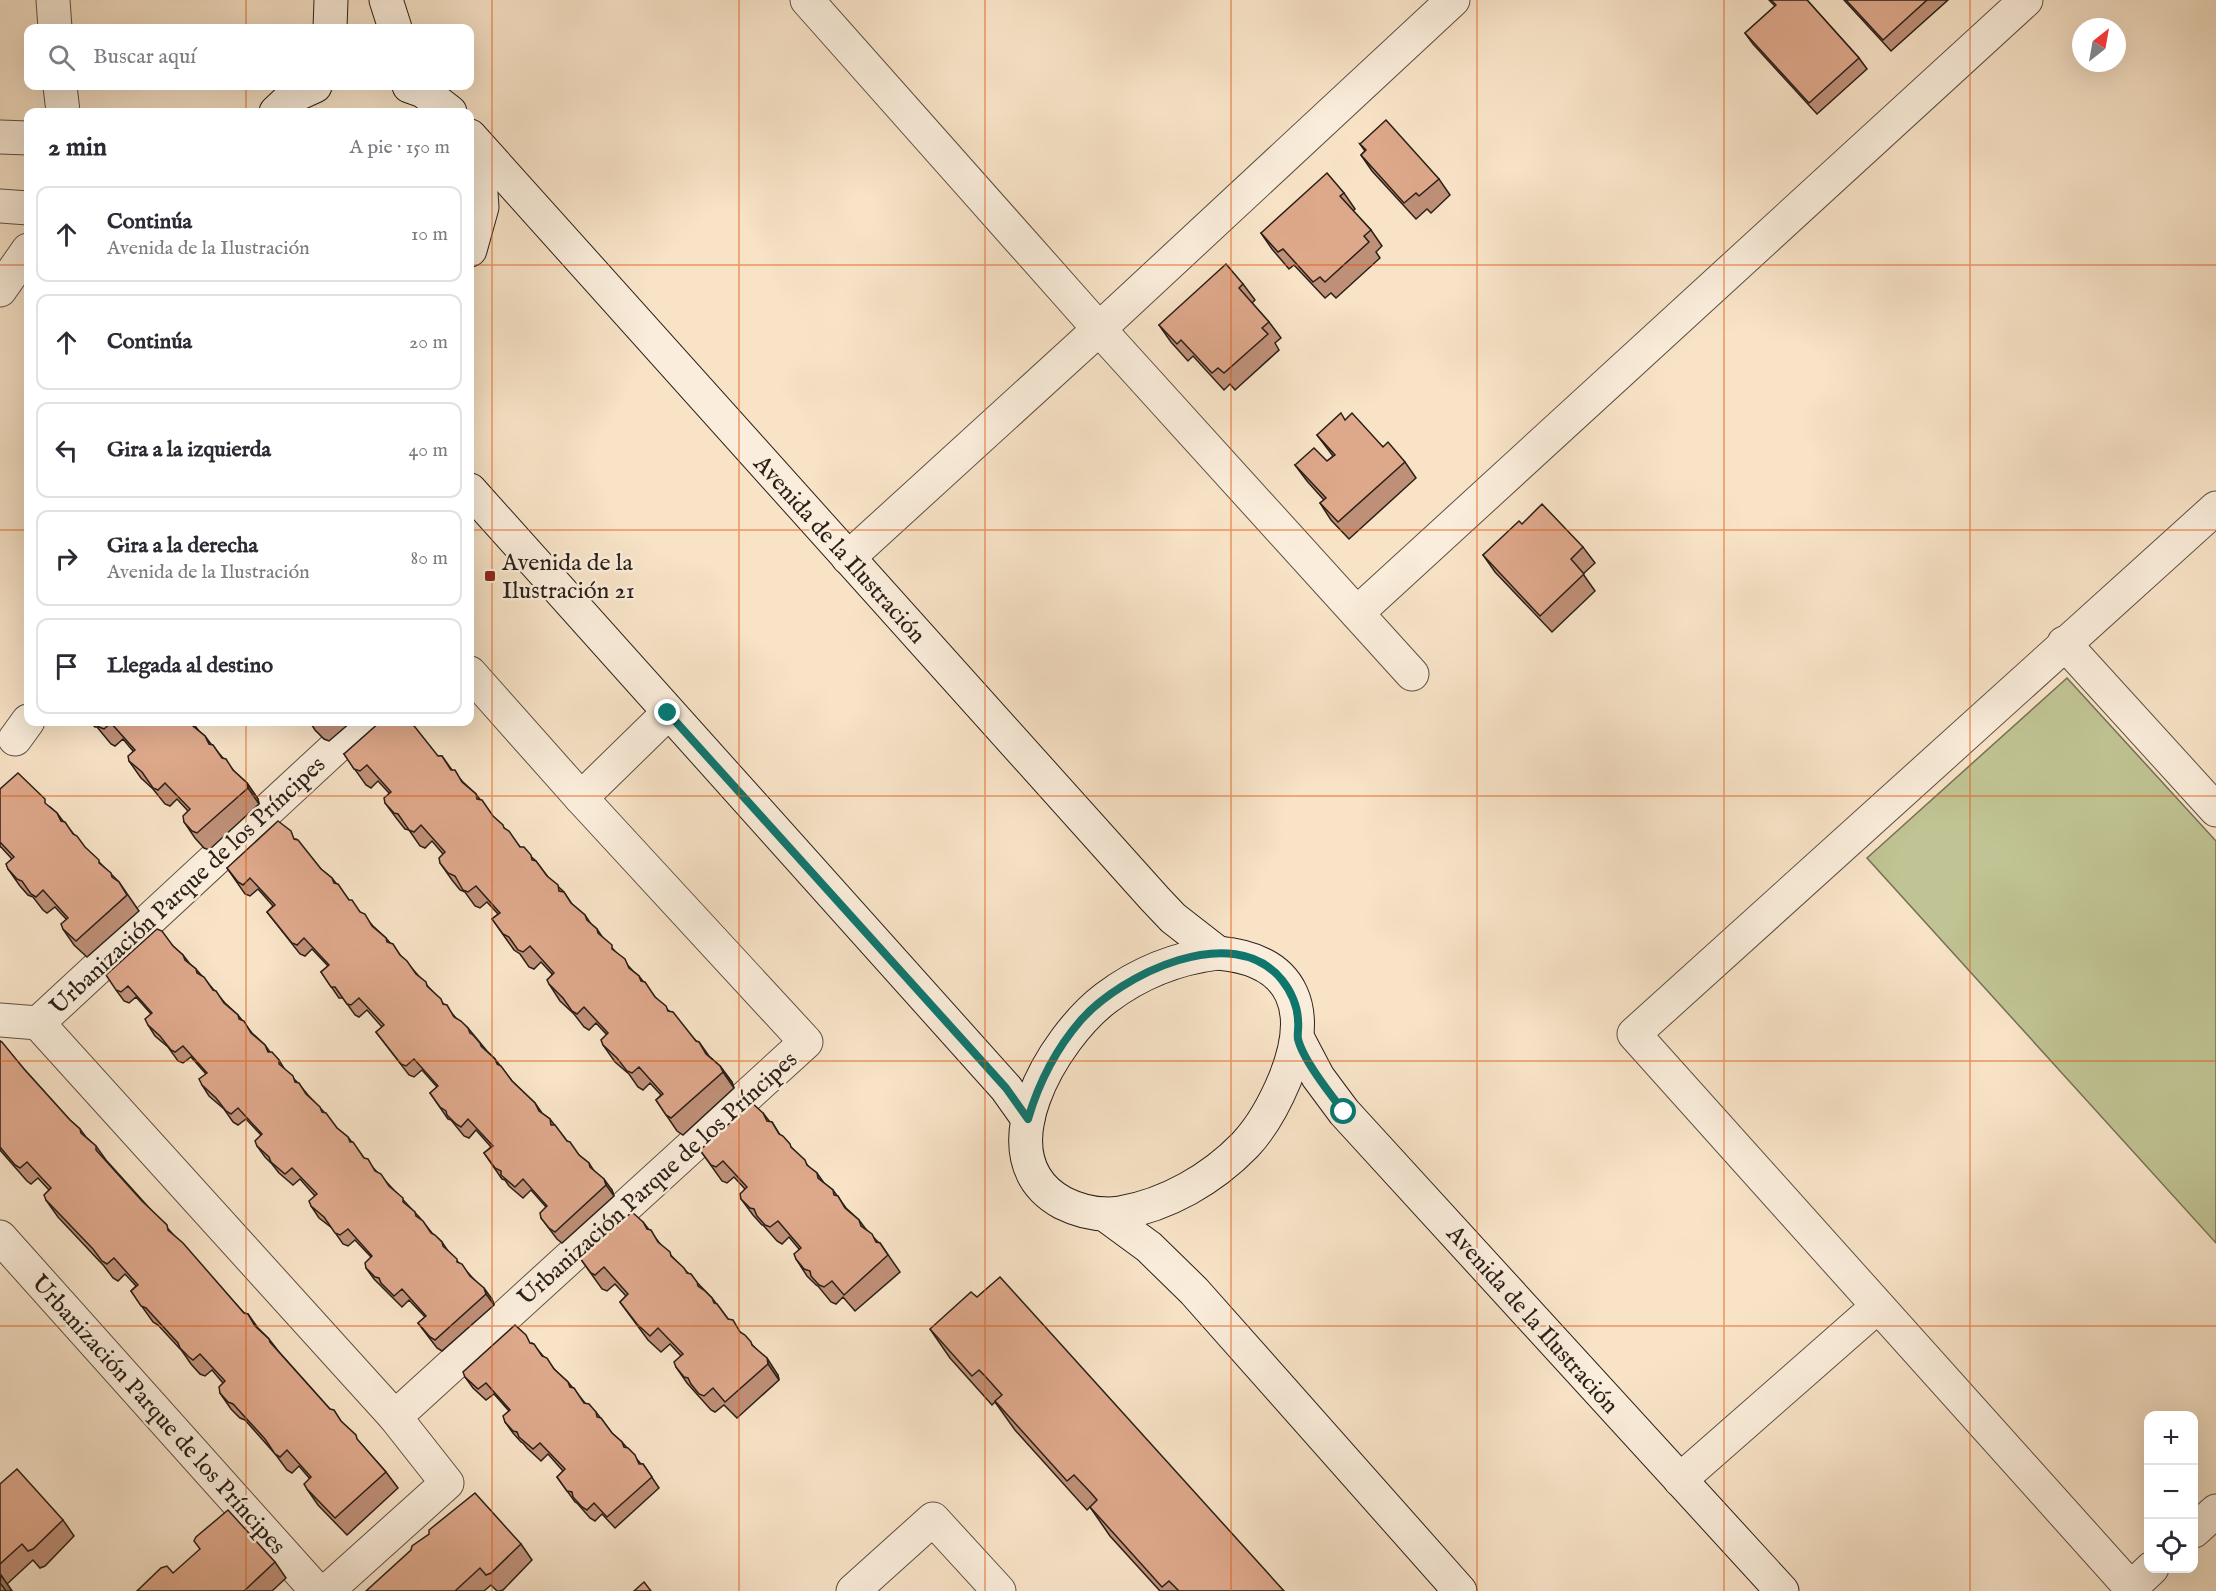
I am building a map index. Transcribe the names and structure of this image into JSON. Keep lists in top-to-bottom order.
{
  "streets": {
    "street": ["Avenida de la Ilustración", "Urbanización Parque de los Príncipes"]
  },
  "places": {
    "transit": ["Avenida de la Ilustración 21"]
  },
  "north": "top right",
  "page": {
    "search": "Buscar aquí",
    "heading": ["2 min", "A pie · 150 m"],
    "list": [
      ["Continúa", "Avenida de la Ilustración", "10 m"],
      ["Continúa", "20 m"],
      ["Gira a la izquierda", "40 m"],
      ["Gira a la derecha", "Avenida de la Ilustración", "80 m"],
      "Llegada al destino"
    ],
    "map_buttons": ["+", "−"]
  }
}
